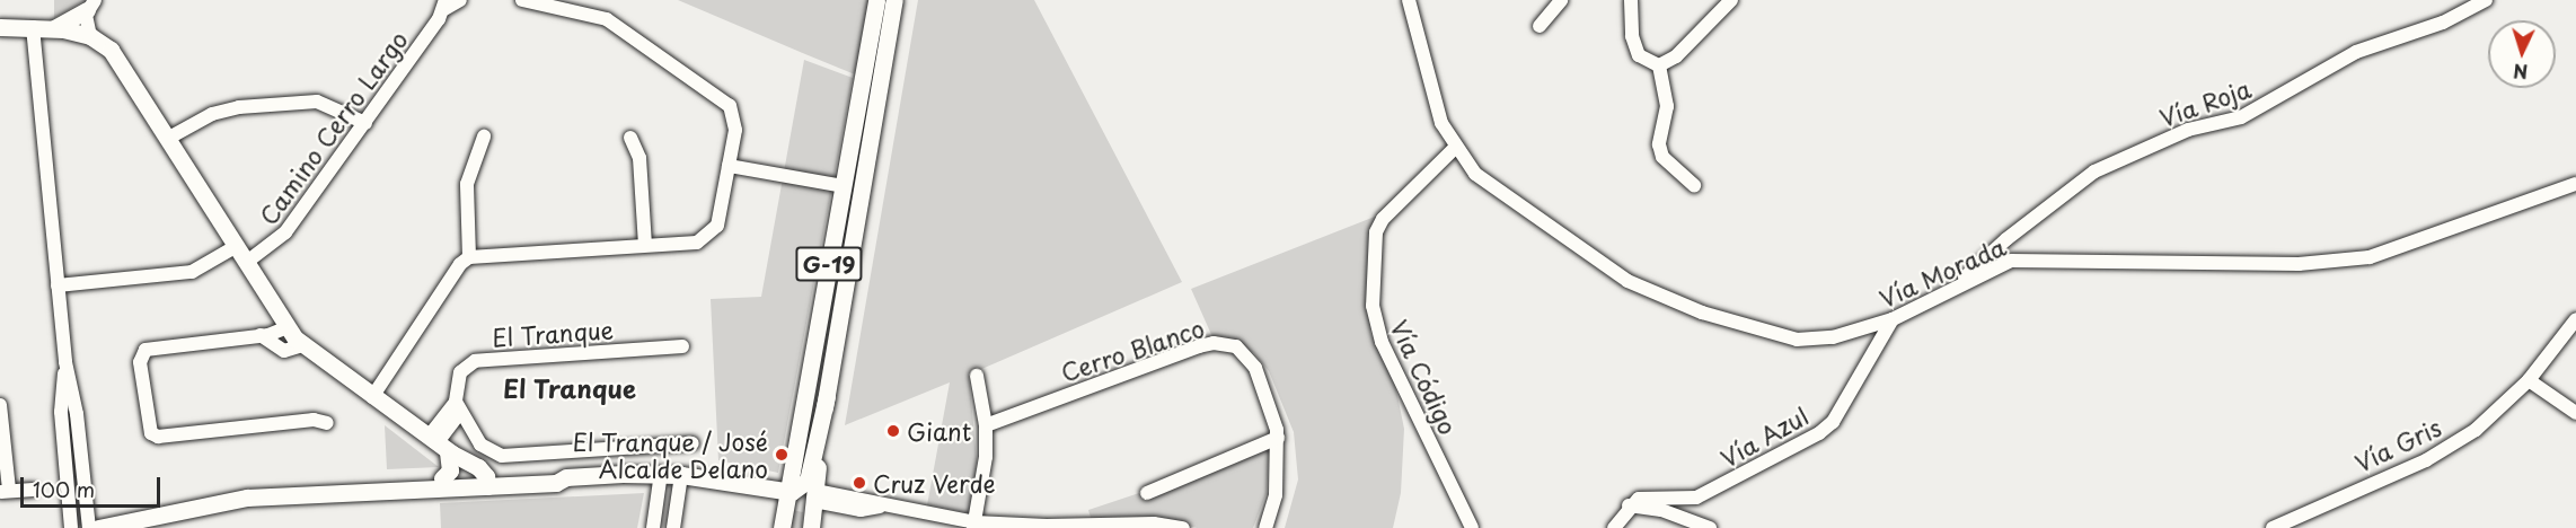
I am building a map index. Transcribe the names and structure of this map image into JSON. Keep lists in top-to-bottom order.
{
  "streets": {
    "main road": ["G-19"],
    "street": [
      "Vía Roja",
      "Camino Cerro Largo",
      "Vía Morada",
      "El Tranque",
      "Cerro Blanco",
      "Vía Código",
      "Vía Azul",
      "Vía Gris"
    ]
  },
  "crossings": [
    ["Vía Roja", "Vía Morada"],
    ["Vía Morada", "Vía Código"],
    ["Vía Morada", "Vía Azul"]
  ],
  "districts": ["El Tranque"],
  "places": ["Giant", "El Tranque / José Alcalde Delano", "Cruz Verde"],
  "scale_bar": "100 m",
  "north": "bottom"
}
